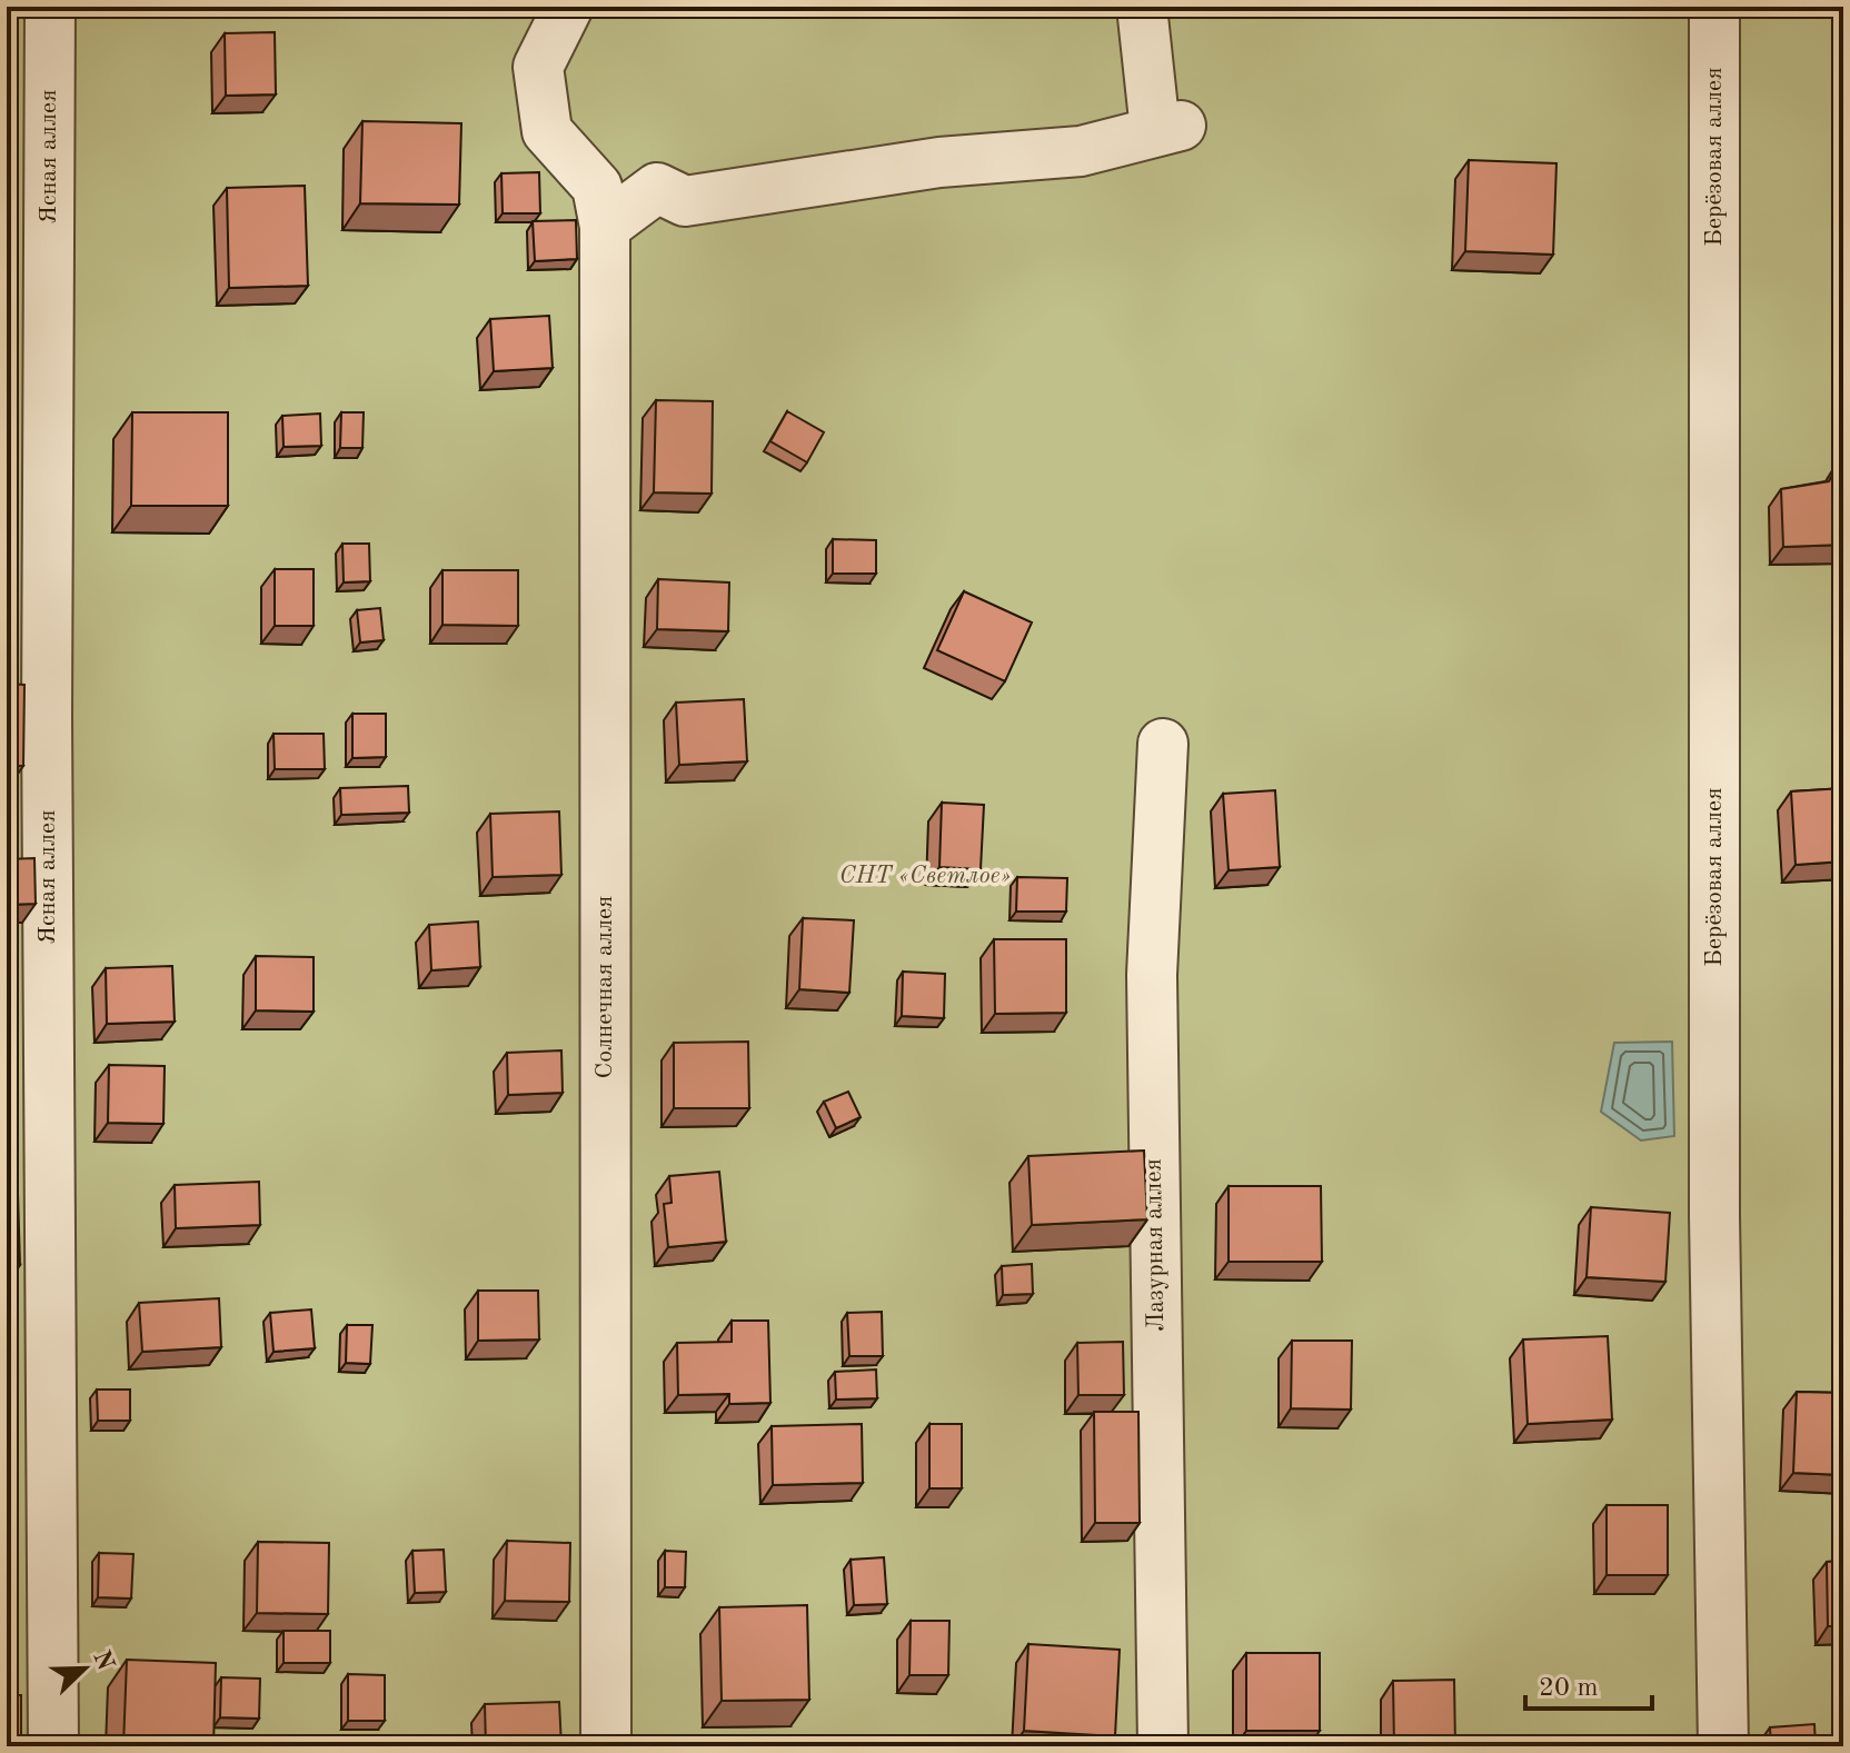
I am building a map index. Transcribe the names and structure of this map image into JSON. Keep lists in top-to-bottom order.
{
  "streets": {
    "street": [
      "Ясная аллея",
      "Берёзовая аллея",
      "Солнечная аллея",
      "Лазурная аллея"
    ]
  },
  "parks": ["СНТ «Светлое»"],
  "scale_bar": "20 m",
  "north": "top right"
}
